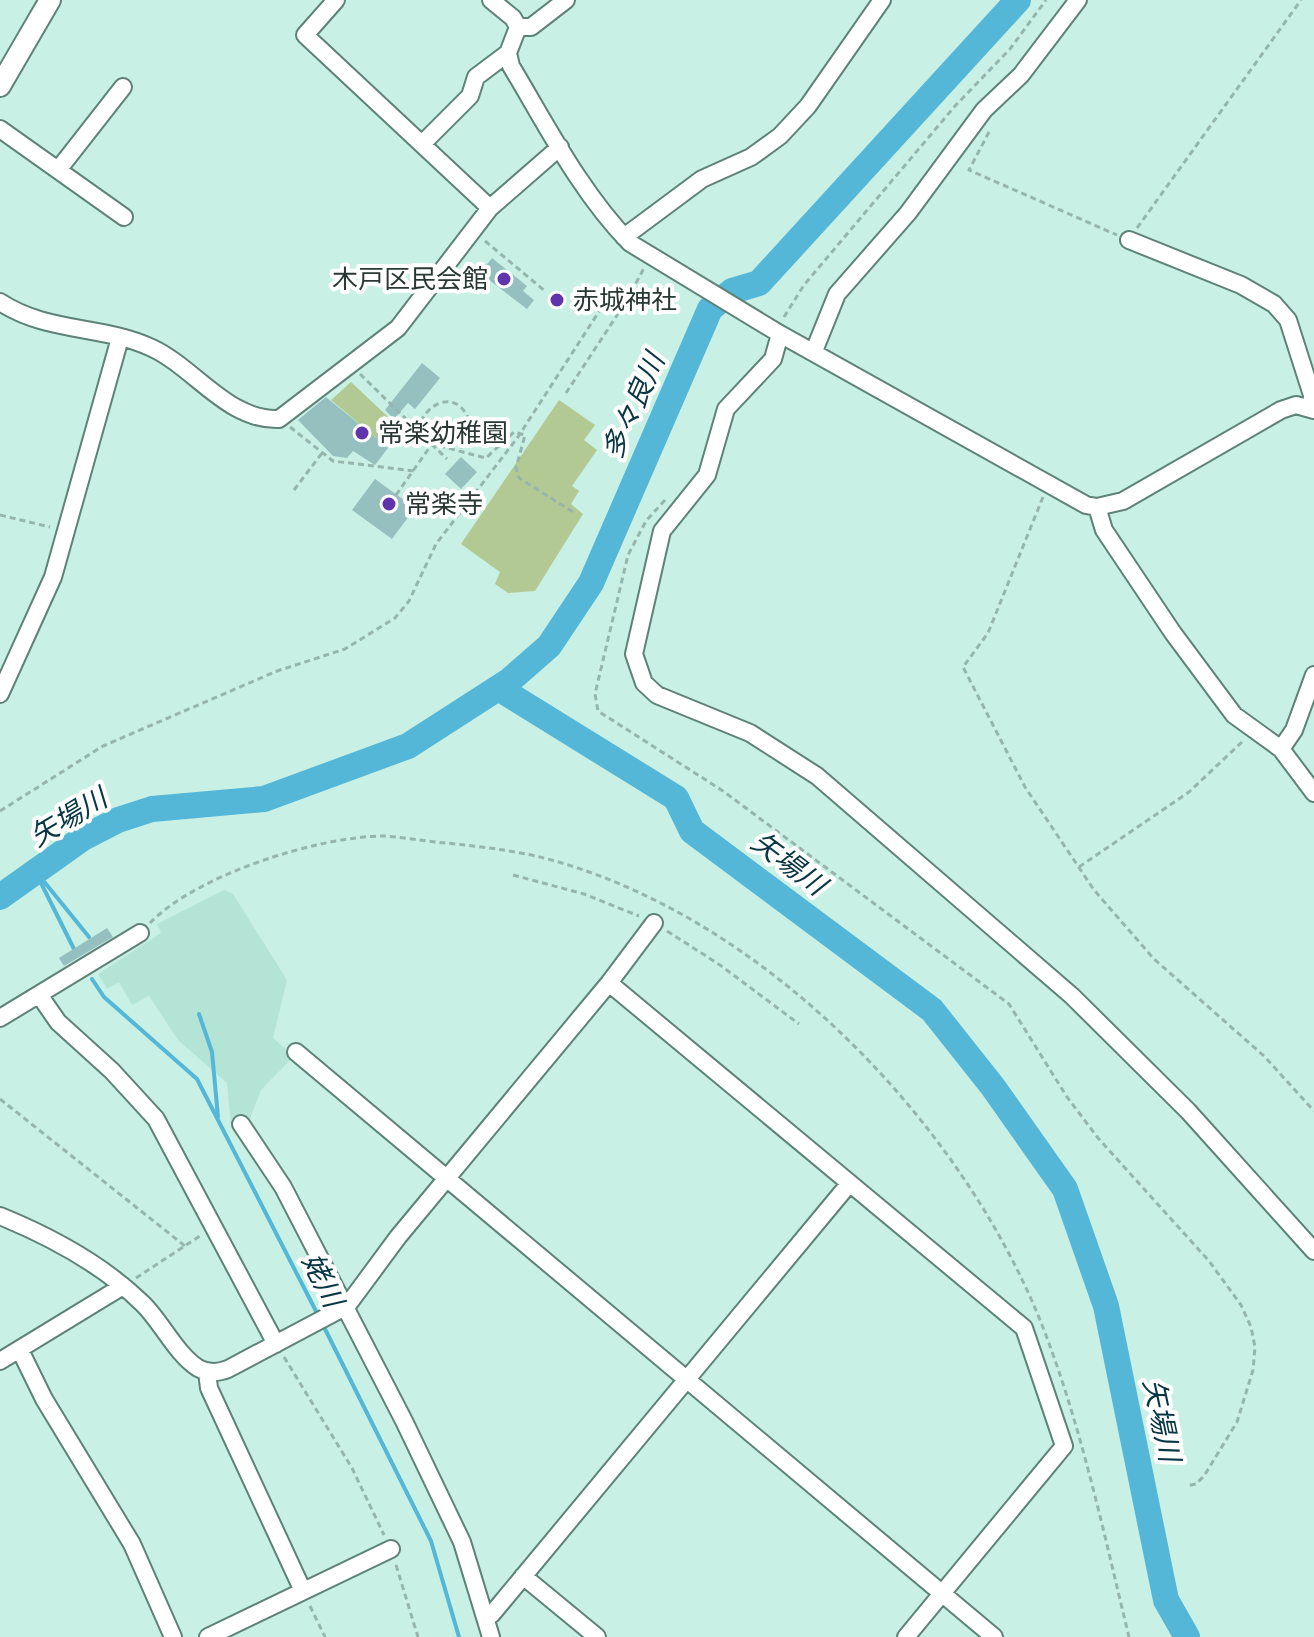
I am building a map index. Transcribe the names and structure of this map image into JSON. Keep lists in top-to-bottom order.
{
  "water": ["多々良川", "矢場川", "姥川"],
  "places": [
    "木戸区民会館",
    "赤城神社",
    "常楽幼稚園",
    "常楽寺"
  ]
}
